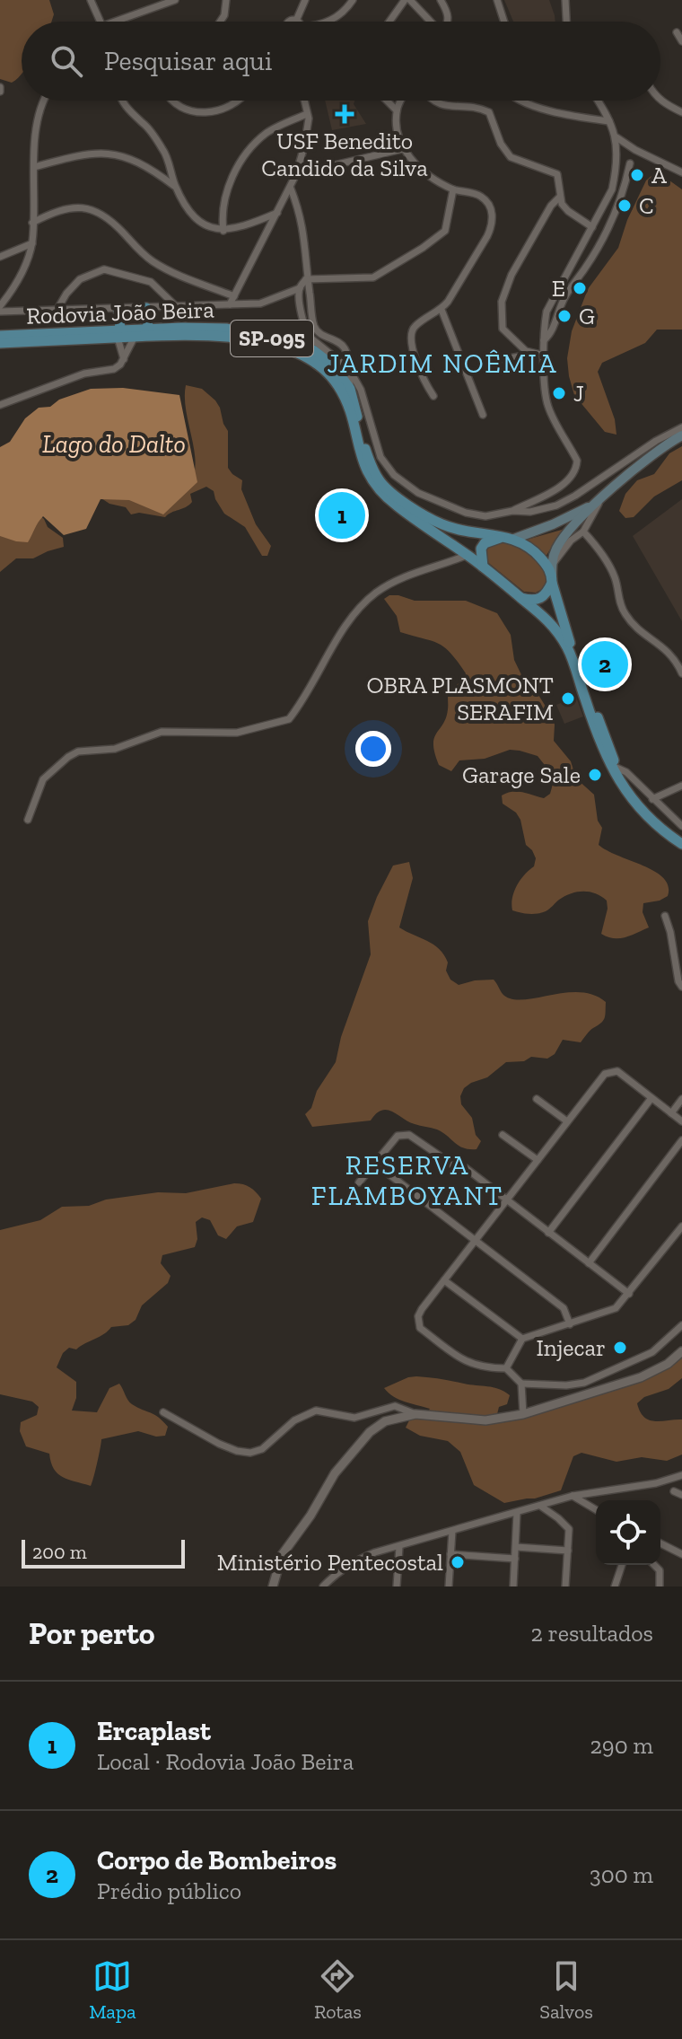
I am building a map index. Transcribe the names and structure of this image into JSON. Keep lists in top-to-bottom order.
{
  "streets": {
    "main road": ["Rodovia João Beira", "SP-095"]
  },
  "crossings": [
    ["Rodovia João Beira", "SP-095"]
  ],
  "districts": ["JARDIM NOÊMIA", "RESERVA FLAMBOYANT"],
  "water": ["Lago do Dalto"],
  "places": {
    "health": ["USF Benedito Candido da Silva"],
    "other": [
      "A",
      "C",
      "E",
      "G",
      "J",
      "OBRA PLASMONT SERAFIM",
      "Garage Sale",
      "Injecar",
      "Ministério Pentecostal"
    ]
  },
  "scale_bar": "200 m",
  "page": {
    "search": "Pesquisar aqui",
    "pins": ["1", "2"],
    "scale": "200 m",
    "heading": ["Por perto", "2 resultados"],
    "list": [
      {
        "mark": "1",
        "name": "Ercaplast",
        "note": "Local · Rodovia João Beira",
        "value": "290 m"
      },
      {
        "mark": "2",
        "name": "Corpo de Bombeiros",
        "note": "Prédio público",
        "value": "300 m"
      }
    ],
    "nav": ["Mapa", "Rotas", "Salvos"]
  }
}
